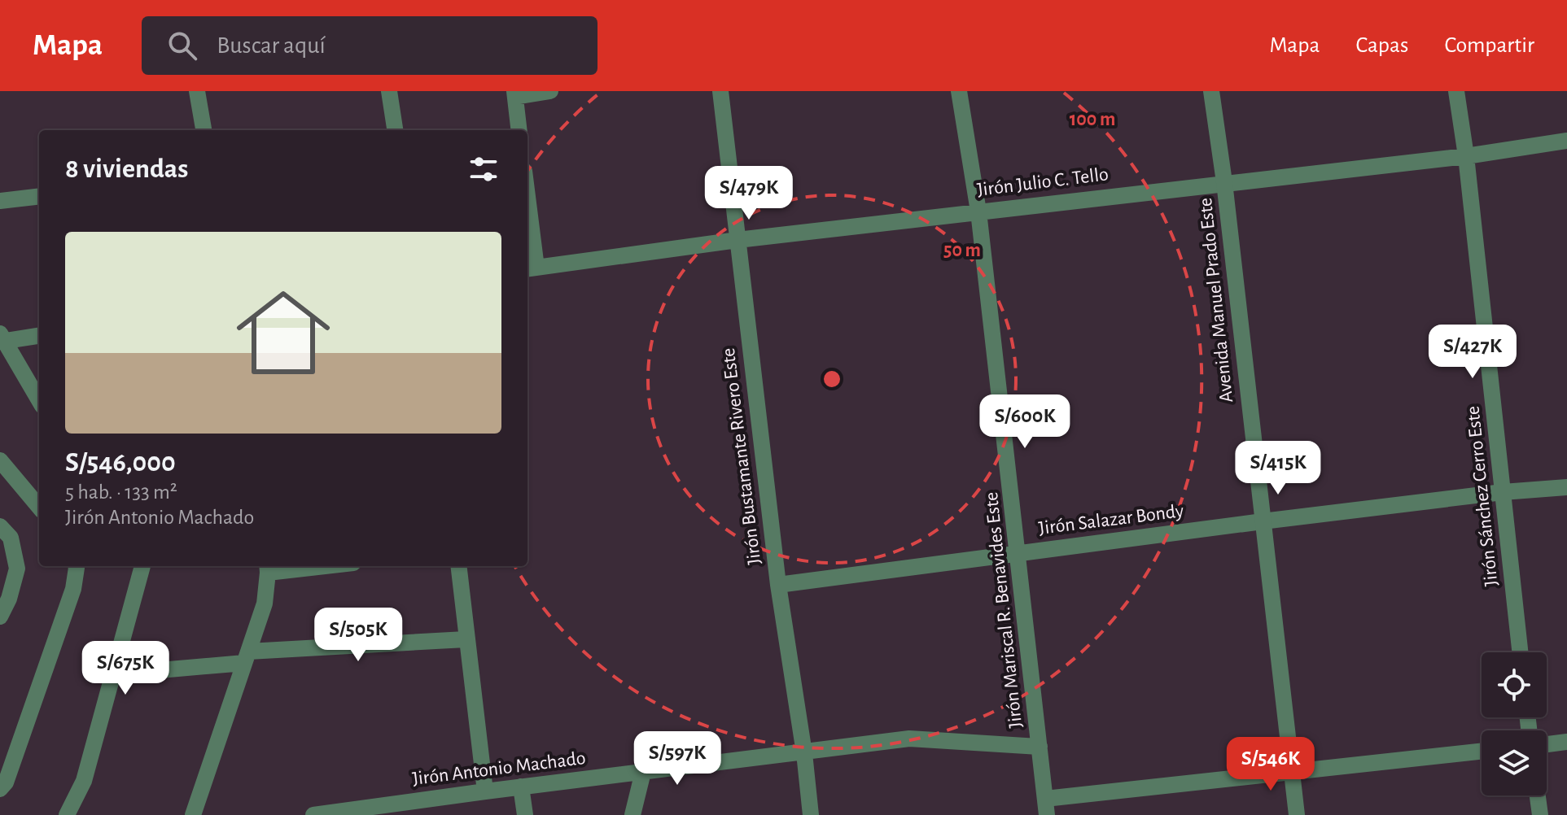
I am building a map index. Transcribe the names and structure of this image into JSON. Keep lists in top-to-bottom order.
{
  "streets": {
    "street": [
      "Jirón Julio C. Tello",
      "Avenida Manuel Prado Este",
      "Jirón Bustamante Rivero Este",
      "Jirón Sánchez Cerro Este",
      "Jirón Salazar Bondy",
      "Jirón Mariscal R. Benavides Este",
      "Jirón Antonio Machado"
    ]
  },
  "crossings": [
    ["Jirón Julio C. Tello", "Avenida Manuel Prado Este"],
    ["Jirón Julio C. Tello", "Jirón Bustamante Rivero Este"],
    ["Jirón Julio C. Tello", "Jirón Sánchez Cerro Este"],
    ["Jirón Julio C. Tello", "Jirón Mariscal R. Benavides Este"],
    ["Avenida Manuel Prado Este", "Jirón Salazar Bondy"],
    ["Jirón Bustamante Rivero Este", "Jirón Salazar Bondy"],
    ["Jirón Bustamante Rivero Este", "Jirón Antonio Machado"],
    ["Jirón Sánchez Cerro Este", "Jirón Salazar Bondy"],
    ["Jirón Salazar Bondy", "Jirón Mariscal R. Benavides Este"],
    ["Jirón Mariscal R. Benavides Este", "Jirón Antonio Machado"]
  ],
  "page": {
    "header": "Mapa",
    "search": "Buscar aquí",
    "nav": ["Mapa", "Capas", "Compartir"],
    "heading": "8 viviendas",
    "price": [
      "S/479K",
      "S/427K",
      "S/600K",
      "S/415K",
      "S/505K",
      "S/675K",
      "S/597K",
      "S/546K"
    ],
    "list": [
      {
        "name": "S/546,000",
        "note": "5 hab. · 133 m² · Jirón Antonio Machado"
      }
    ]
  },
  "rings": ["100 m", "50 m"]
}
